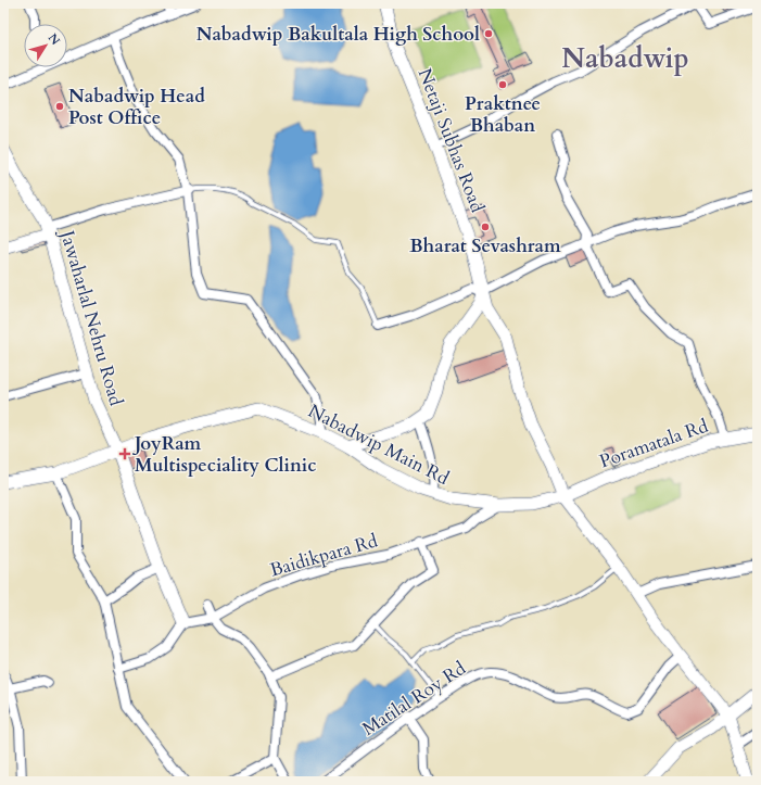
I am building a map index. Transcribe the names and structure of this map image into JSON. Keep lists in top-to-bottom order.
{
  "streets": {
    "main road": [
      "Netaji Subhas Road",
      "Jawaharlal Nehru Road",
      "Poramatala Rd",
      "Nabadwip Main Rd"
    ],
    "street": ["Baidikpara Rd", "Matilal Roy Rd"]
  },
  "crossings": [
    ["Netaji Subhas Road", "Poramatala Rd"],
    ["Netaji Subhas Road", "Nabadwip Main Rd"],
    ["Jawaharlal Nehru Road", "Nabadwip Main Rd"],
    ["Jawaharlal Nehru Road", "Baidikpara Rd"],
    ["Poramatala Rd", "Nabadwip Main Rd"],
    ["Nabadwip Main Rd", "Baidikpara Rd"]
  ],
  "districts": ["Nabadwip"],
  "places": {
    "other": [
      "Nabadwip Bakultala High School",
      "Praktnee Bhaban",
      "Nabadwip Head Post Office",
      "Bharat Sevashram"
    ],
    "health": ["JoyRam Multispeciality Clinic"]
  },
  "north": "top right"
}
